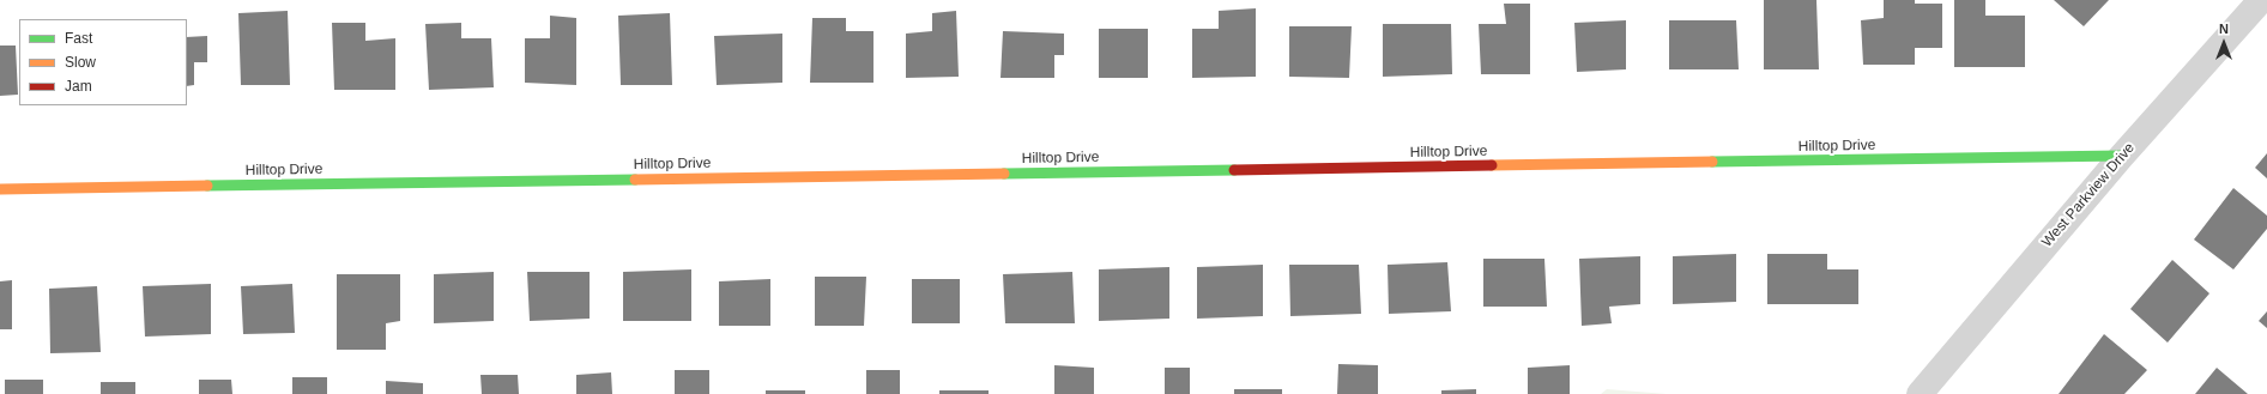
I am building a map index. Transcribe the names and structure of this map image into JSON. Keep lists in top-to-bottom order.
{
  "streets": {
    "street": ["Hilltop Drive", "West Parkview Drive"]
  },
  "crossings": [
    ["Hilltop Drive", "West Parkview Drive"]
  ],
  "legend": ["Fast", "Slow", "Jam"],
  "north": "top"
}
